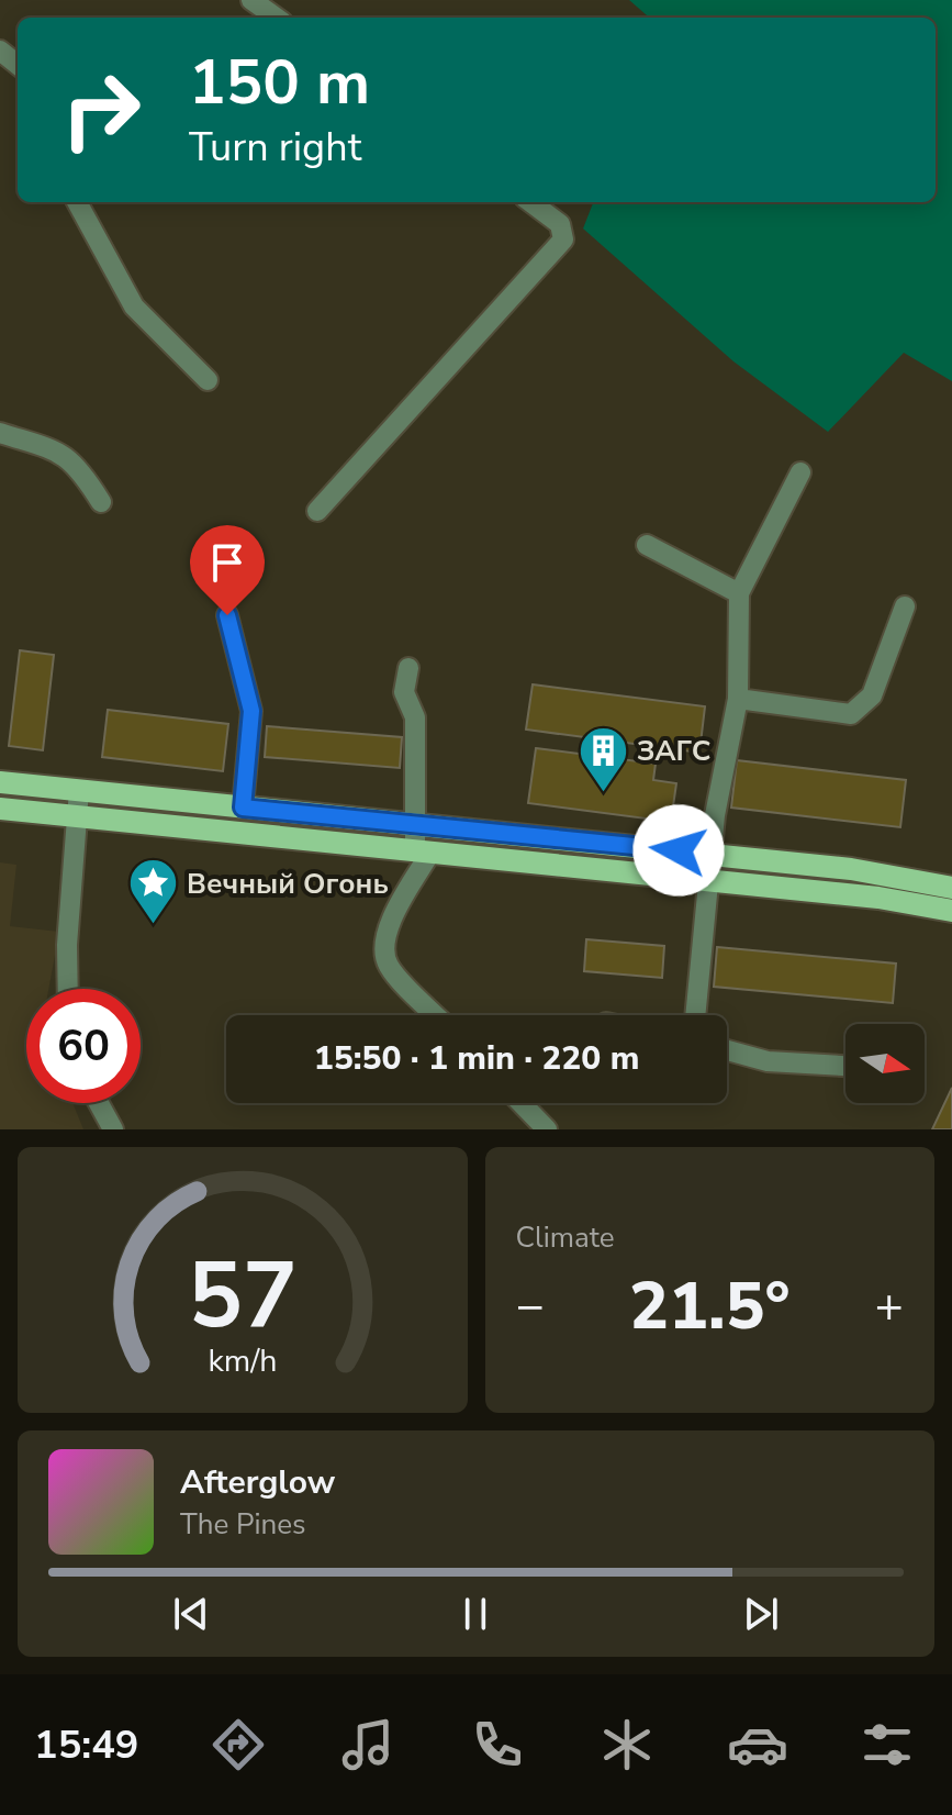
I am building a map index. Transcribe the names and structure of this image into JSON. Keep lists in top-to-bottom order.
{
  "places": {
    "building": ["ЗАГС"],
    "place": ["Вечный Огонь"]
  },
  "north": "right",
  "page": {
    "turn": ["150 m", "Turn right"],
    "limit": "60",
    "trip": "15:50 · 1 min · 220 m",
    "tile": "Climate",
    "heat": ["−", "21.5°", "+"],
    "song": ["Afterglow", "The Pines"],
    "tabs": "15:49",
    "gauge": ["57", "km/h"]
  }
}
